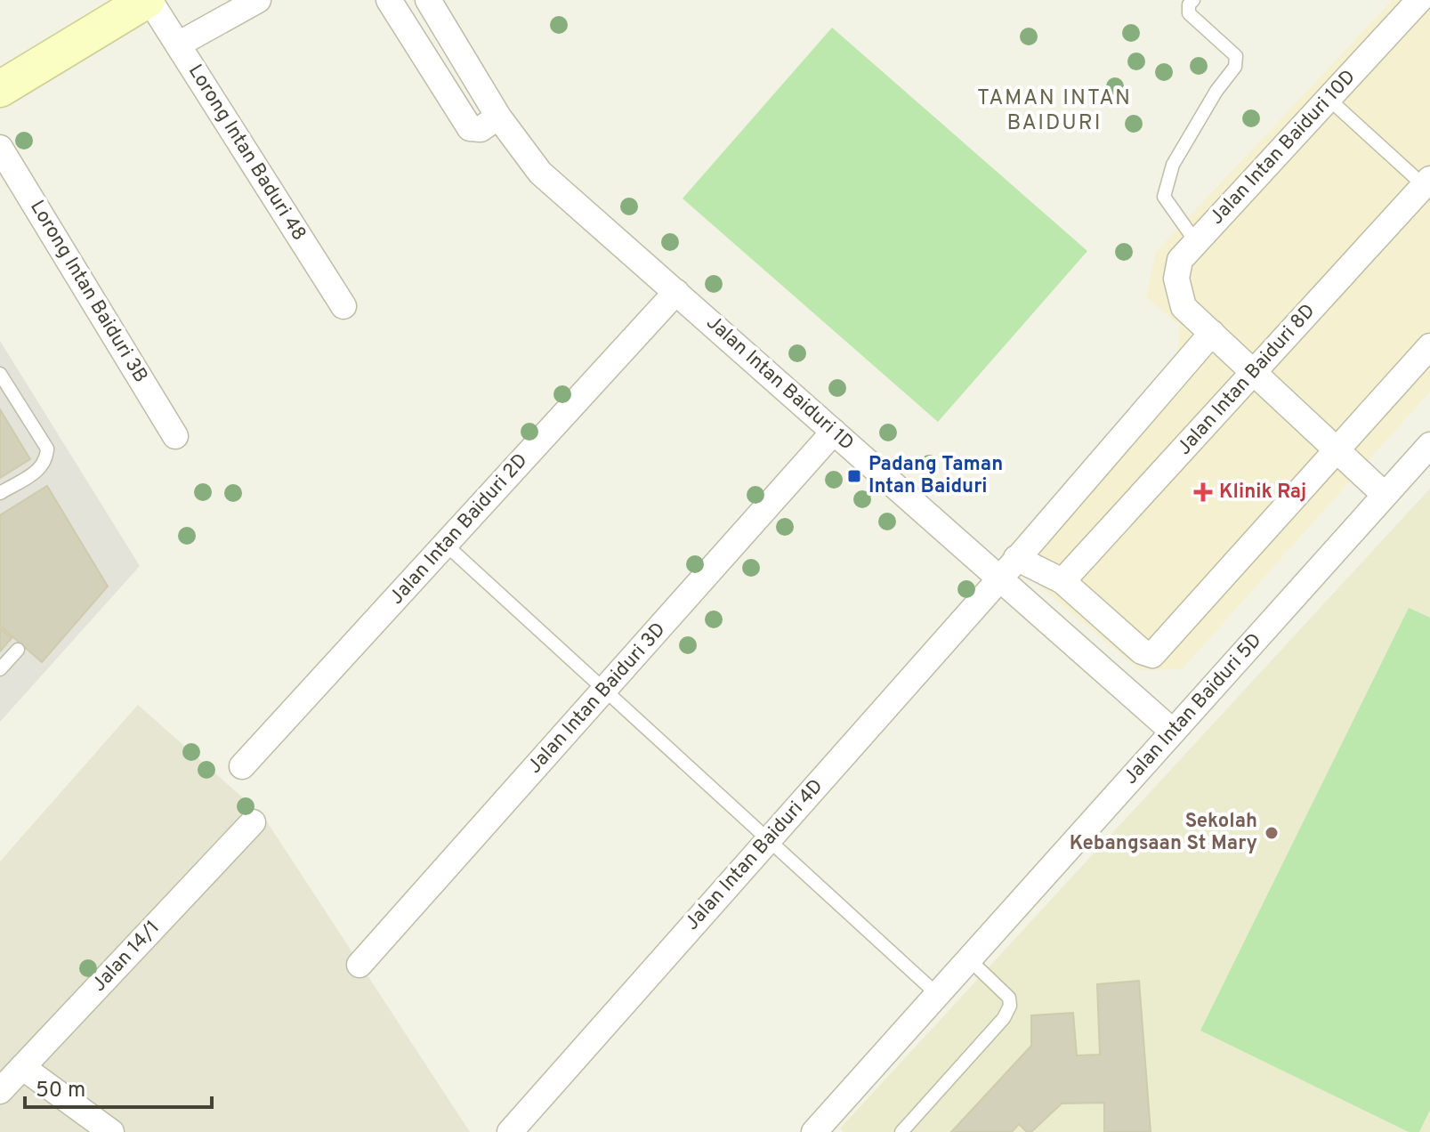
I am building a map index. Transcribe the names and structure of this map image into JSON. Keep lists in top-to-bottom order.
{
  "streets": {
    "street": [
      "Jalan Intan Baiduri 10D",
      "Lorong Intan Baduri 48",
      "Lorong Intan Baiduri 3B",
      "Jalan Intan Baiduri 8D",
      "Jalan Intan Baiduri 1D",
      "Jalan Intan Baiduri 2D",
      "Jalan Intan Baiduri 3D",
      "Jalan Intan Baiduri 5D",
      "Jalan Intan Baiduri 4D",
      "Jalan 14/1"
    ]
  },
  "crossings": [
    ["Jalan Intan Baiduri 10D", "Jalan Intan Baiduri 4D"],
    ["Jalan Intan Baiduri 1D", "Jalan Intan Baiduri 2D"],
    ["Jalan Intan Baiduri 1D", "Jalan Intan Baiduri 3D"],
    ["Jalan Intan Baiduri 1D", "Jalan Intan Baiduri 5D"],
    ["Jalan Intan Baiduri 1D", "Jalan Intan Baiduri 4D"]
  ],
  "districts": ["TAMAN INTAN BAIDURI"],
  "places": {
    "transit": ["Padang Taman Intan Baiduri"],
    "health": ["Klinik Raj"],
    "other": ["Sekolah Kebangsaan St Mary"]
  },
  "scale_bar": "50 m"
}
